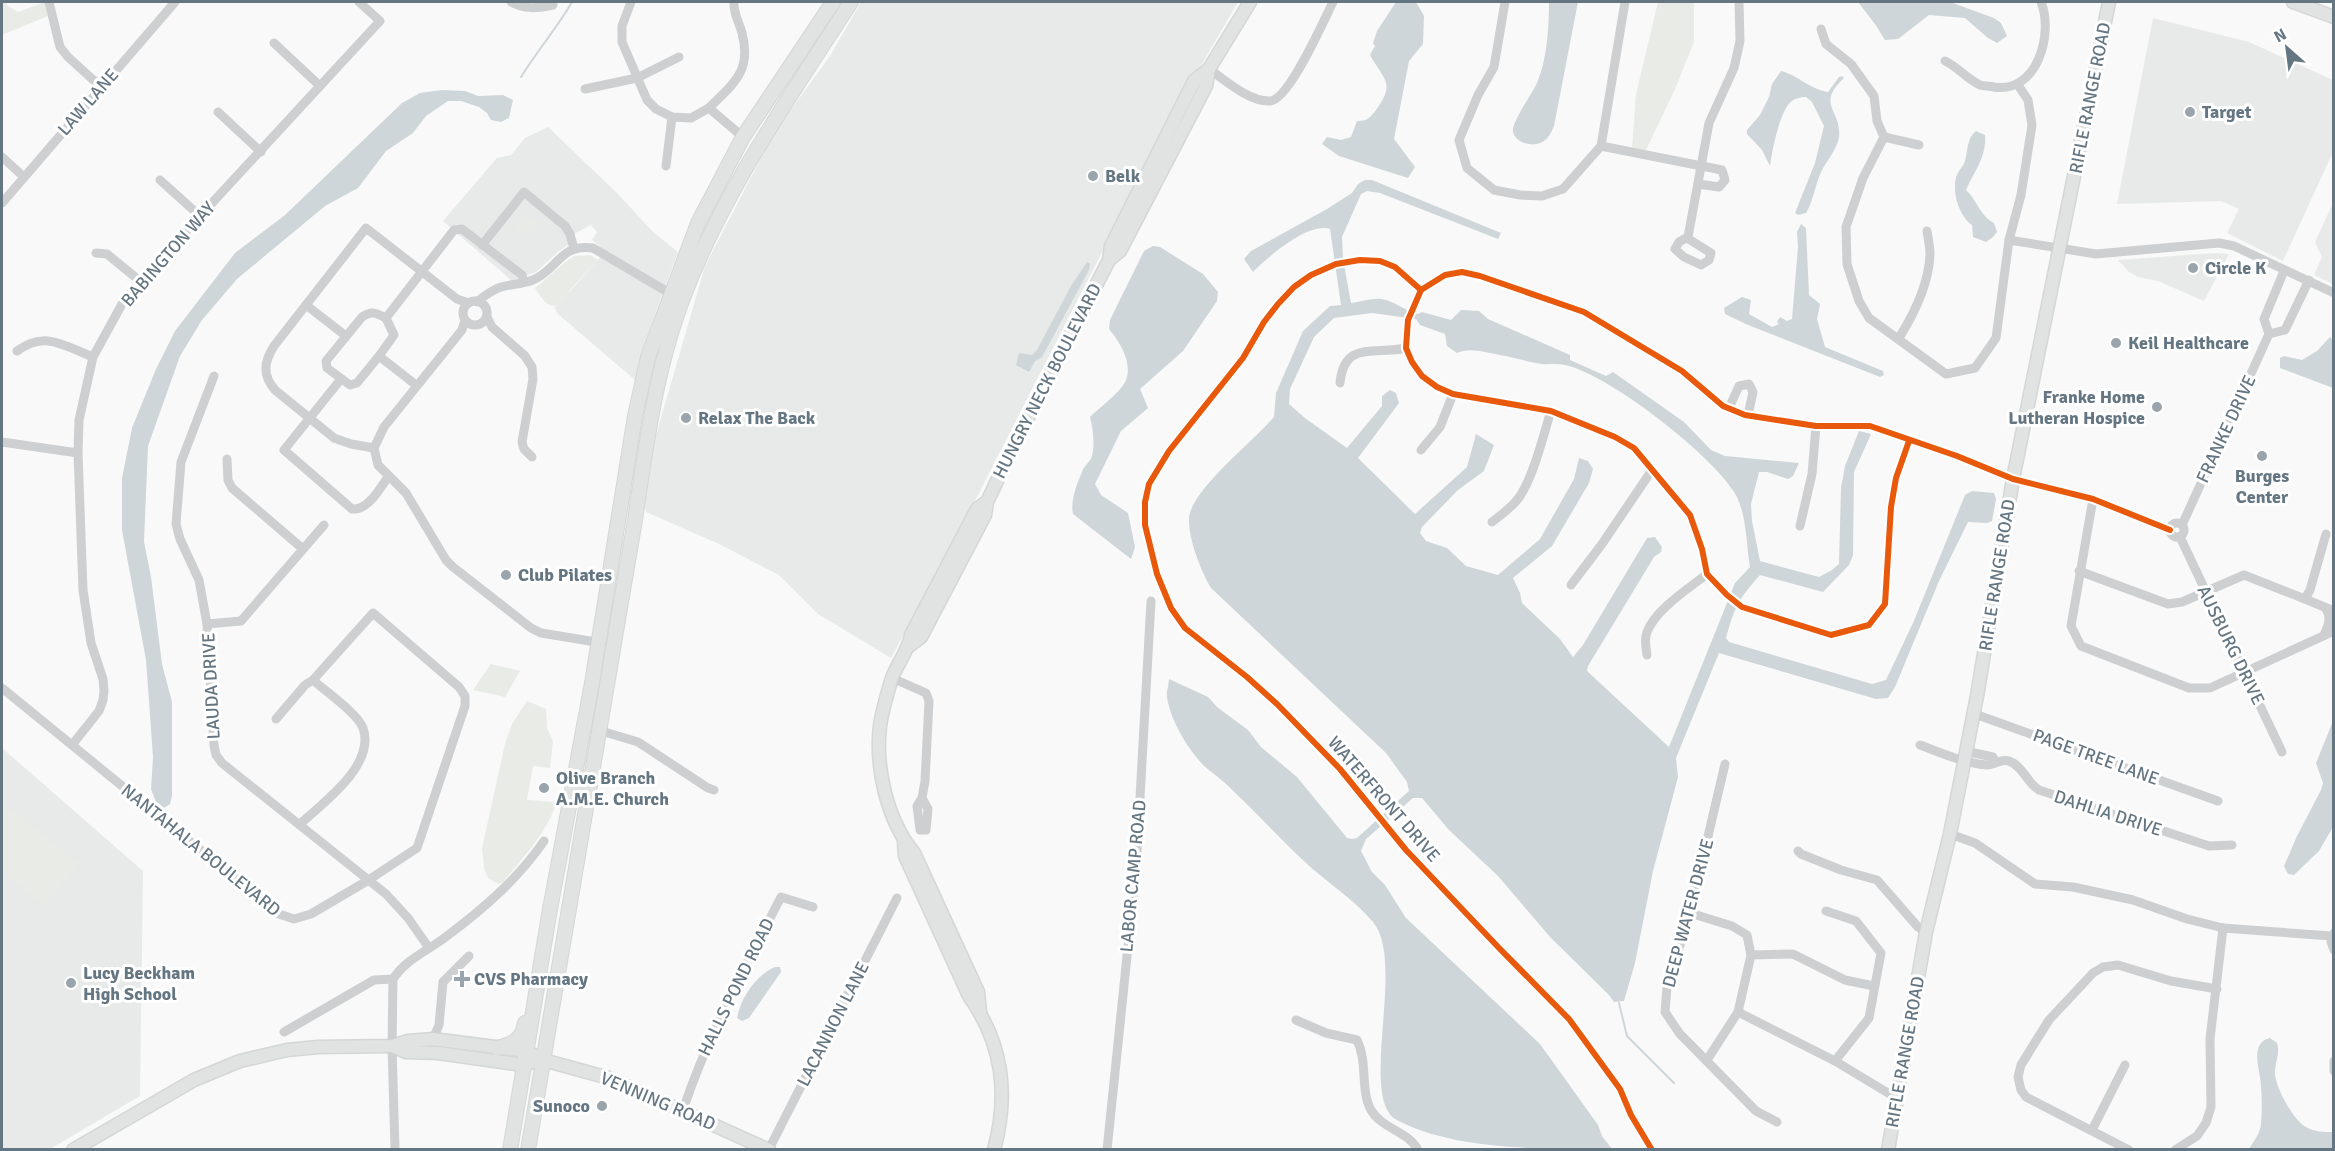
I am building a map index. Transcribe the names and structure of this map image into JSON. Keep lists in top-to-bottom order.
{
  "streets": {
    "main road": ["RIFLE RANGE ROAD", "HUNGRY NECK BOULEVARD", "VENNING ROAD"],
    "street": [
      "LAW LANE",
      "BABINGTON WAY",
      "FRANKE DRIVE",
      "AUSBURG DRIVE",
      "LAUDA DRIVE",
      "PAGE TREE LANE",
      "WATERFRONT DRIVE",
      "DAHLIA DRIVE",
      "NANTAHALA BOULEVARD",
      "LABOR CAMP ROAD",
      "DEEP WATER DRIVE",
      "HALLS POND ROAD",
      "LACANNON LANE"
    ]
  },
  "crossings": [
    ["RIFLE RANGE ROAD", "PAGE TREE LANE"],
    ["RIFLE RANGE ROAD", "DAHLIA DRIVE"],
    ["BABINGTON WAY", "NANTAHALA BOULEVARD"],
    ["FRANKE DRIVE", "AUSBURG DRIVE"],
    ["LAUDA DRIVE", "NANTAHALA BOULEVARD"],
    ["HALLS POND ROAD", "VENNING ROAD"],
    ["LACANNON LANE", "VENNING ROAD"]
  ],
  "places": {
    "other": [
      "Target",
      "Belk",
      "Circle K",
      "Keil Healthcare",
      "Franke Home Lutheran Hospice",
      "Relax The Back",
      "Burges Center",
      "Club Pilates",
      "Olive Branch A.M.E. Church",
      "Lucy Beckham High School",
      "Sunoco"
    ],
    "health": ["CVS Pharmacy"]
  },
  "north": "top left"
}
